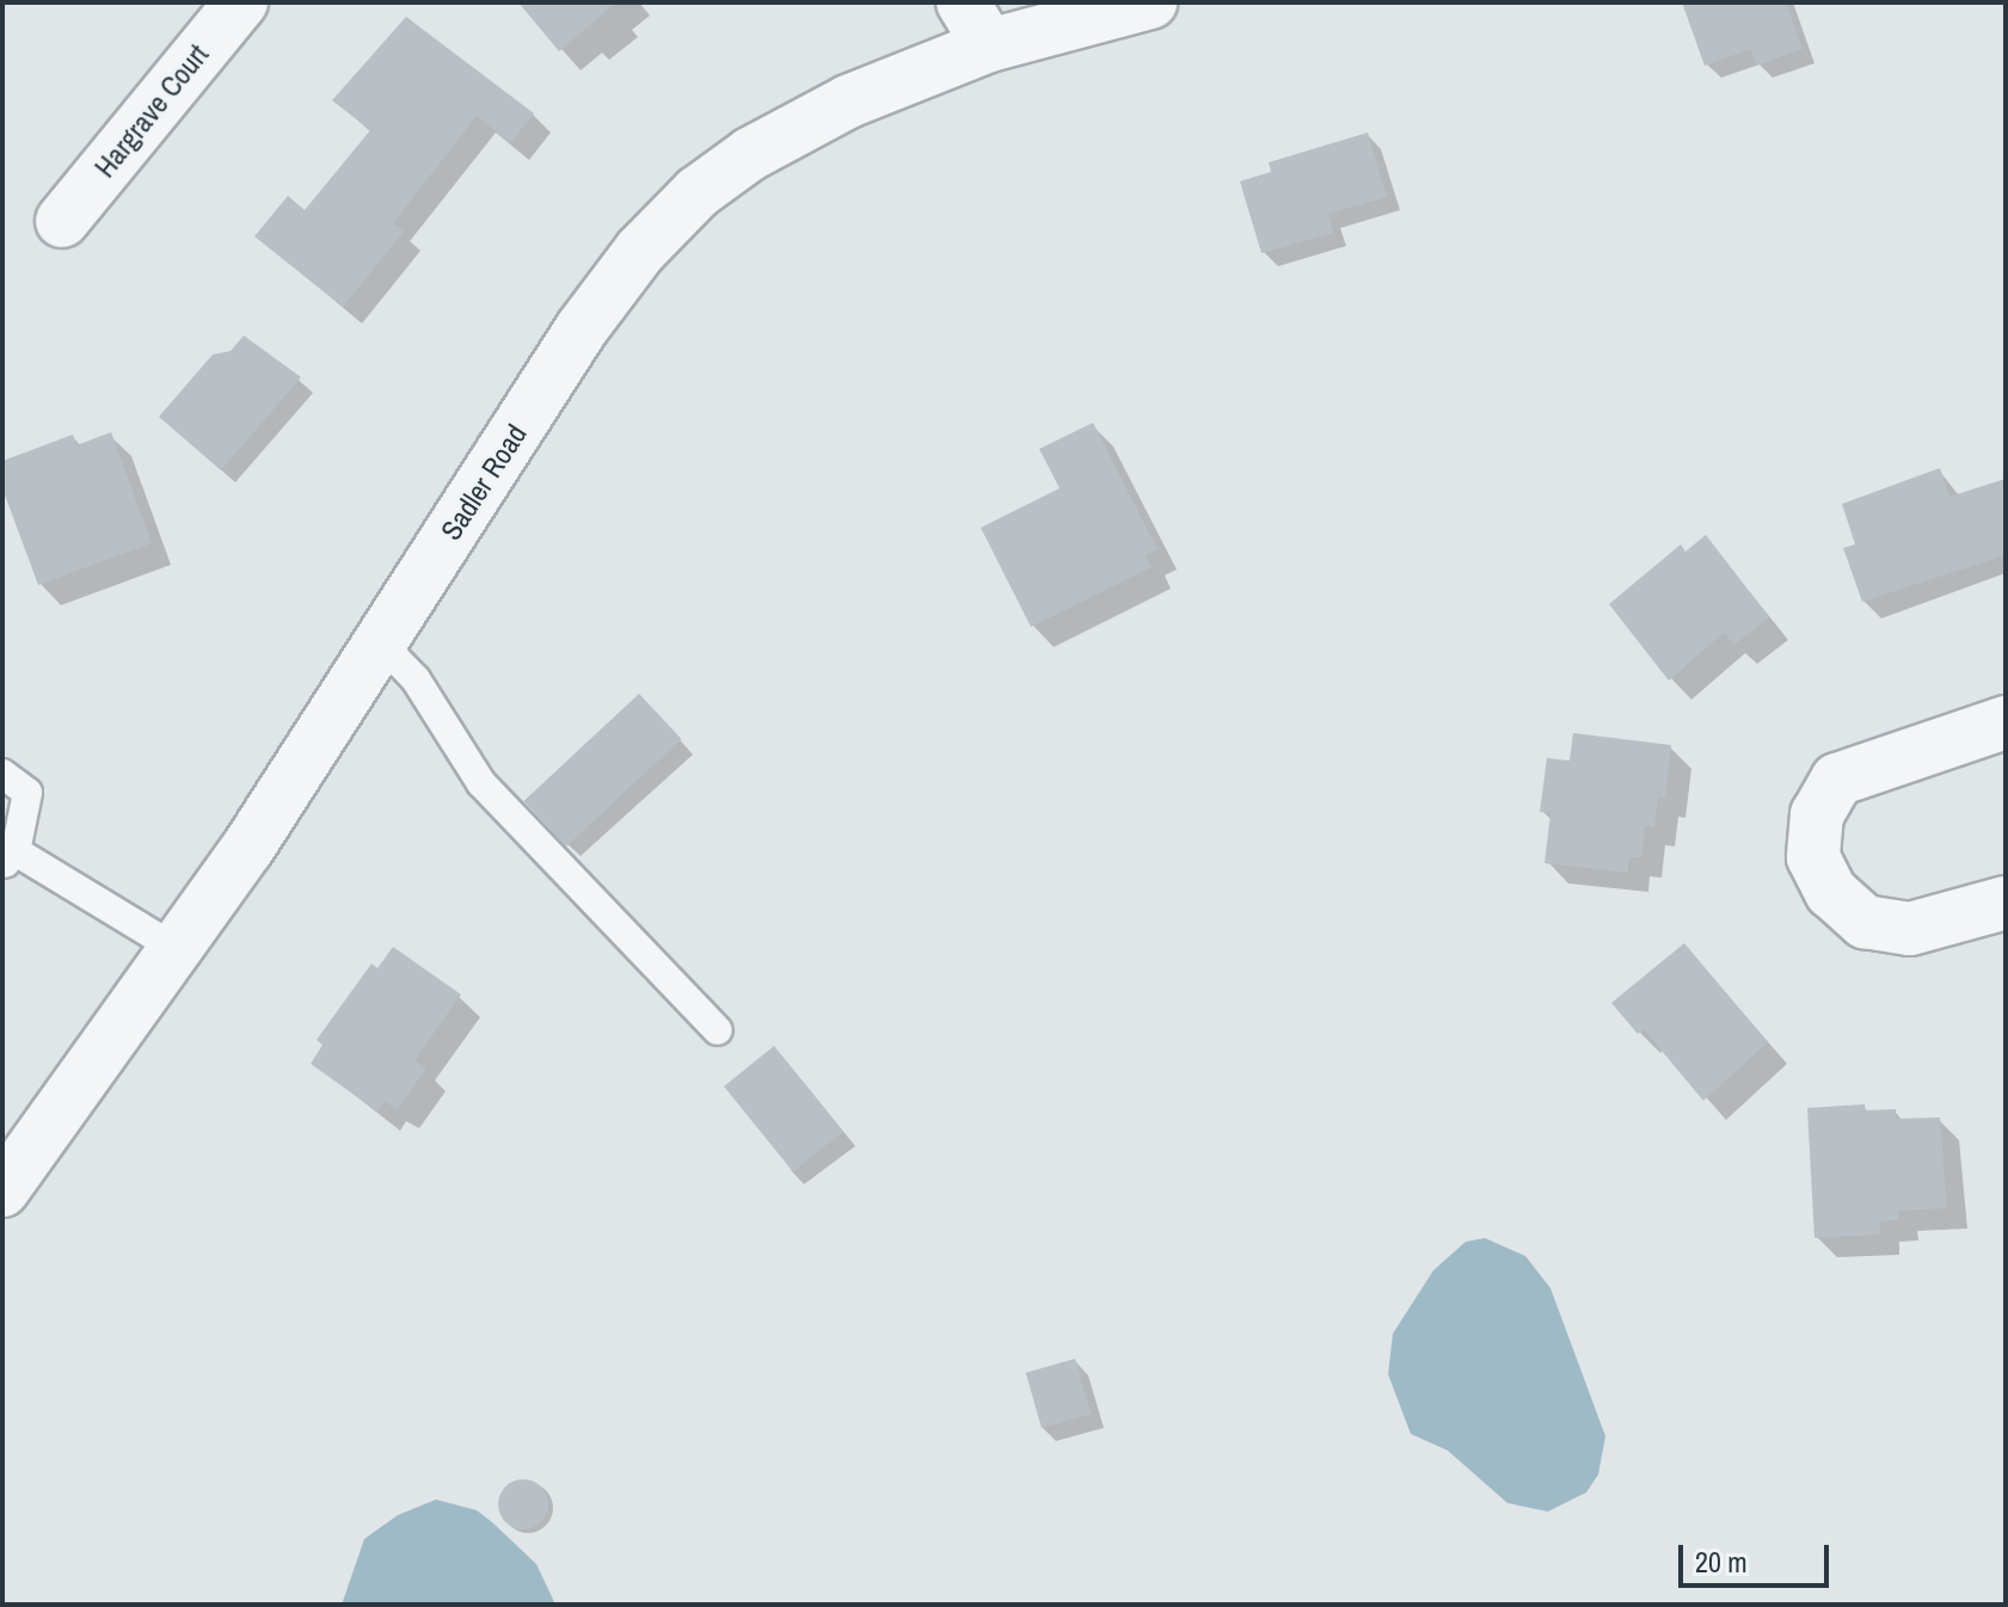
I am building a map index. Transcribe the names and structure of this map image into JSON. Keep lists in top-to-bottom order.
{
  "streets": {
    "street": ["Hargrave Court", "Sadler Road"]
  },
  "scale_bar": "20 m"
}
